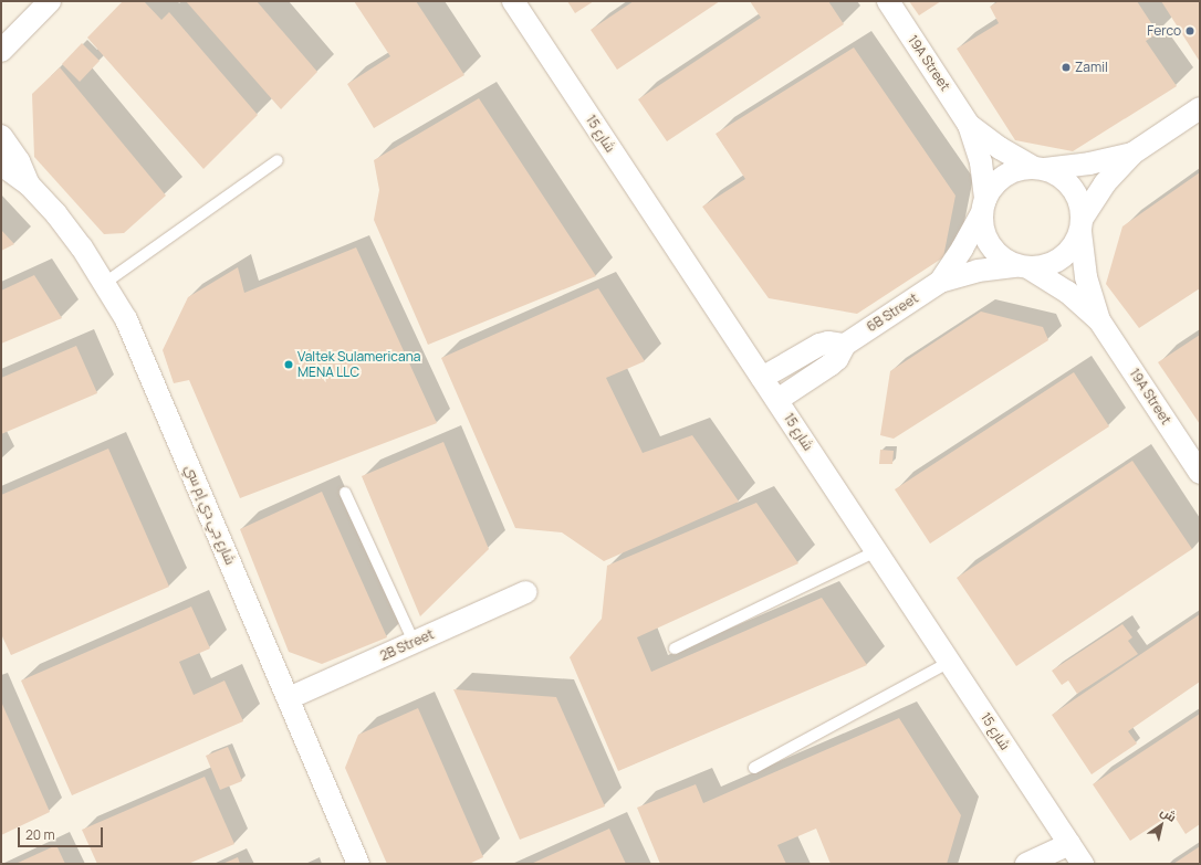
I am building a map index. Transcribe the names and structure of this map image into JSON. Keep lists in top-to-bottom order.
{
  "streets": {
    "street": [
      "19A Street",
      "شارع 15",
      "6B Street",
      "شارع جي دي إم سي",
      "2B Street"
    ]
  },
  "crossings": [
    ["19A Street", "6B Street"],
    ["شارع 15", "6B Street"],
    ["شارع جي دي إم سي", "2B Street"]
  ],
  "places": ["Ferco", "Zamil", "Valtek Sulamericana MENA LLC"],
  "scale_bar": "20 m",
  "north": "top right"
}
